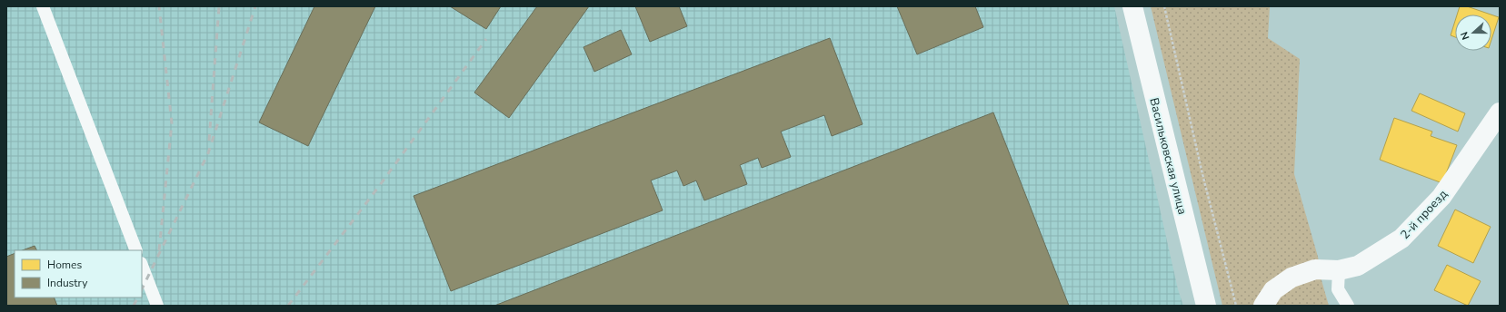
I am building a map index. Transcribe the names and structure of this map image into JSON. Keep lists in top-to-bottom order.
{
  "streets": {
    "street": ["Васильковская улица", "2-й проезд"]
  },
  "legend": ["Homes", "Industry"],
  "north": "left"
}
